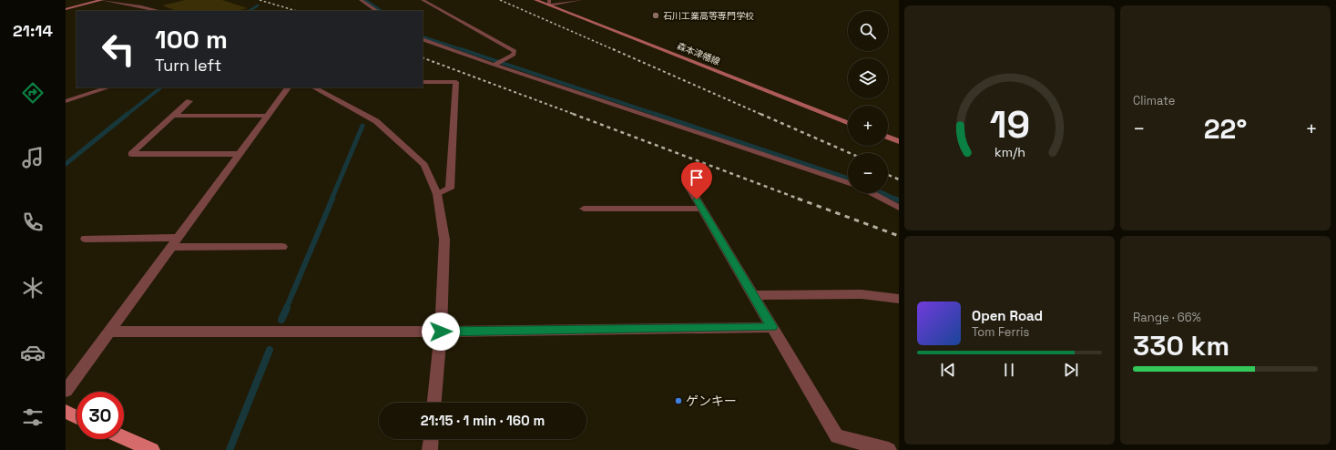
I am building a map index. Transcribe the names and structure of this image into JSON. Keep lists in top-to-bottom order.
{
  "streets": {
    "main road": ["森本津幡線"]
  },
  "places": ["石川工業高等専門学校", "ゲンキー"],
  "page": {
    "tabs": "21:14",
    "tile": [
      "Climate",
      ["Range · 66%", "330 km"]
    ],
    "map_buttons": ["+", "−"],
    "turn": ["100 m", "Turn left"],
    "heat": ["−", "22°", "+"],
    "song": ["Open Road", "Tom Ferris"],
    "limit": "30",
    "trip": "21:15 · 1 min · 160 m",
    "gauge": ["19", "km/h"]
  }
}
